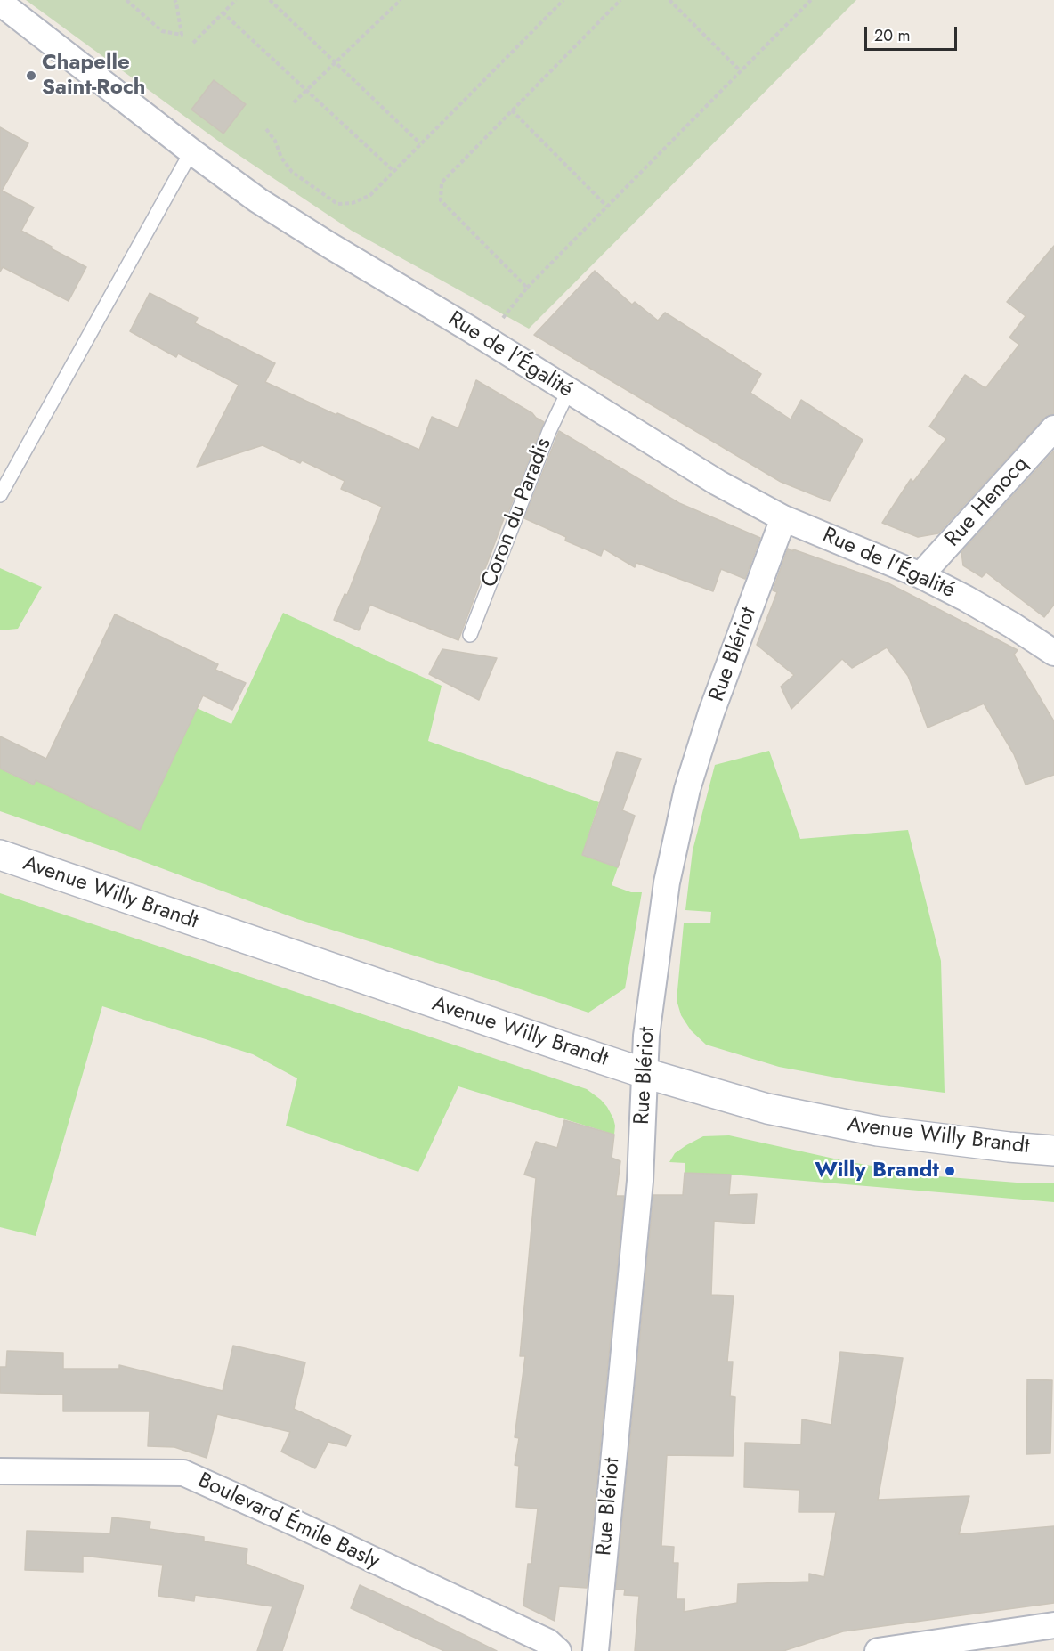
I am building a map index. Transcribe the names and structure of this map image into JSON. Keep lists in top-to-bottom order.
{
  "streets": {
    "main road": ["Avenue Willy Brandt"],
    "street": [
      "Rue de l'Égalité",
      "Rue Henocq",
      "Rue Blériot",
      "Boulevard Émile Basly"
    ],
    "lane": ["Coron du Paradis"]
  },
  "crossings": [
    ["Rue de l'Égalité", "Rue Henocq"],
    ["Rue de l'Égalité", "Coron du Paradis"],
    ["Rue de l'Égalité", "Rue Blériot"],
    ["Rue Blériot", "Avenue Willy Brandt"]
  ],
  "places": ["Chapelle Saint-Roch", "Willy Brandt"],
  "scale_bar": "20 m"
}
